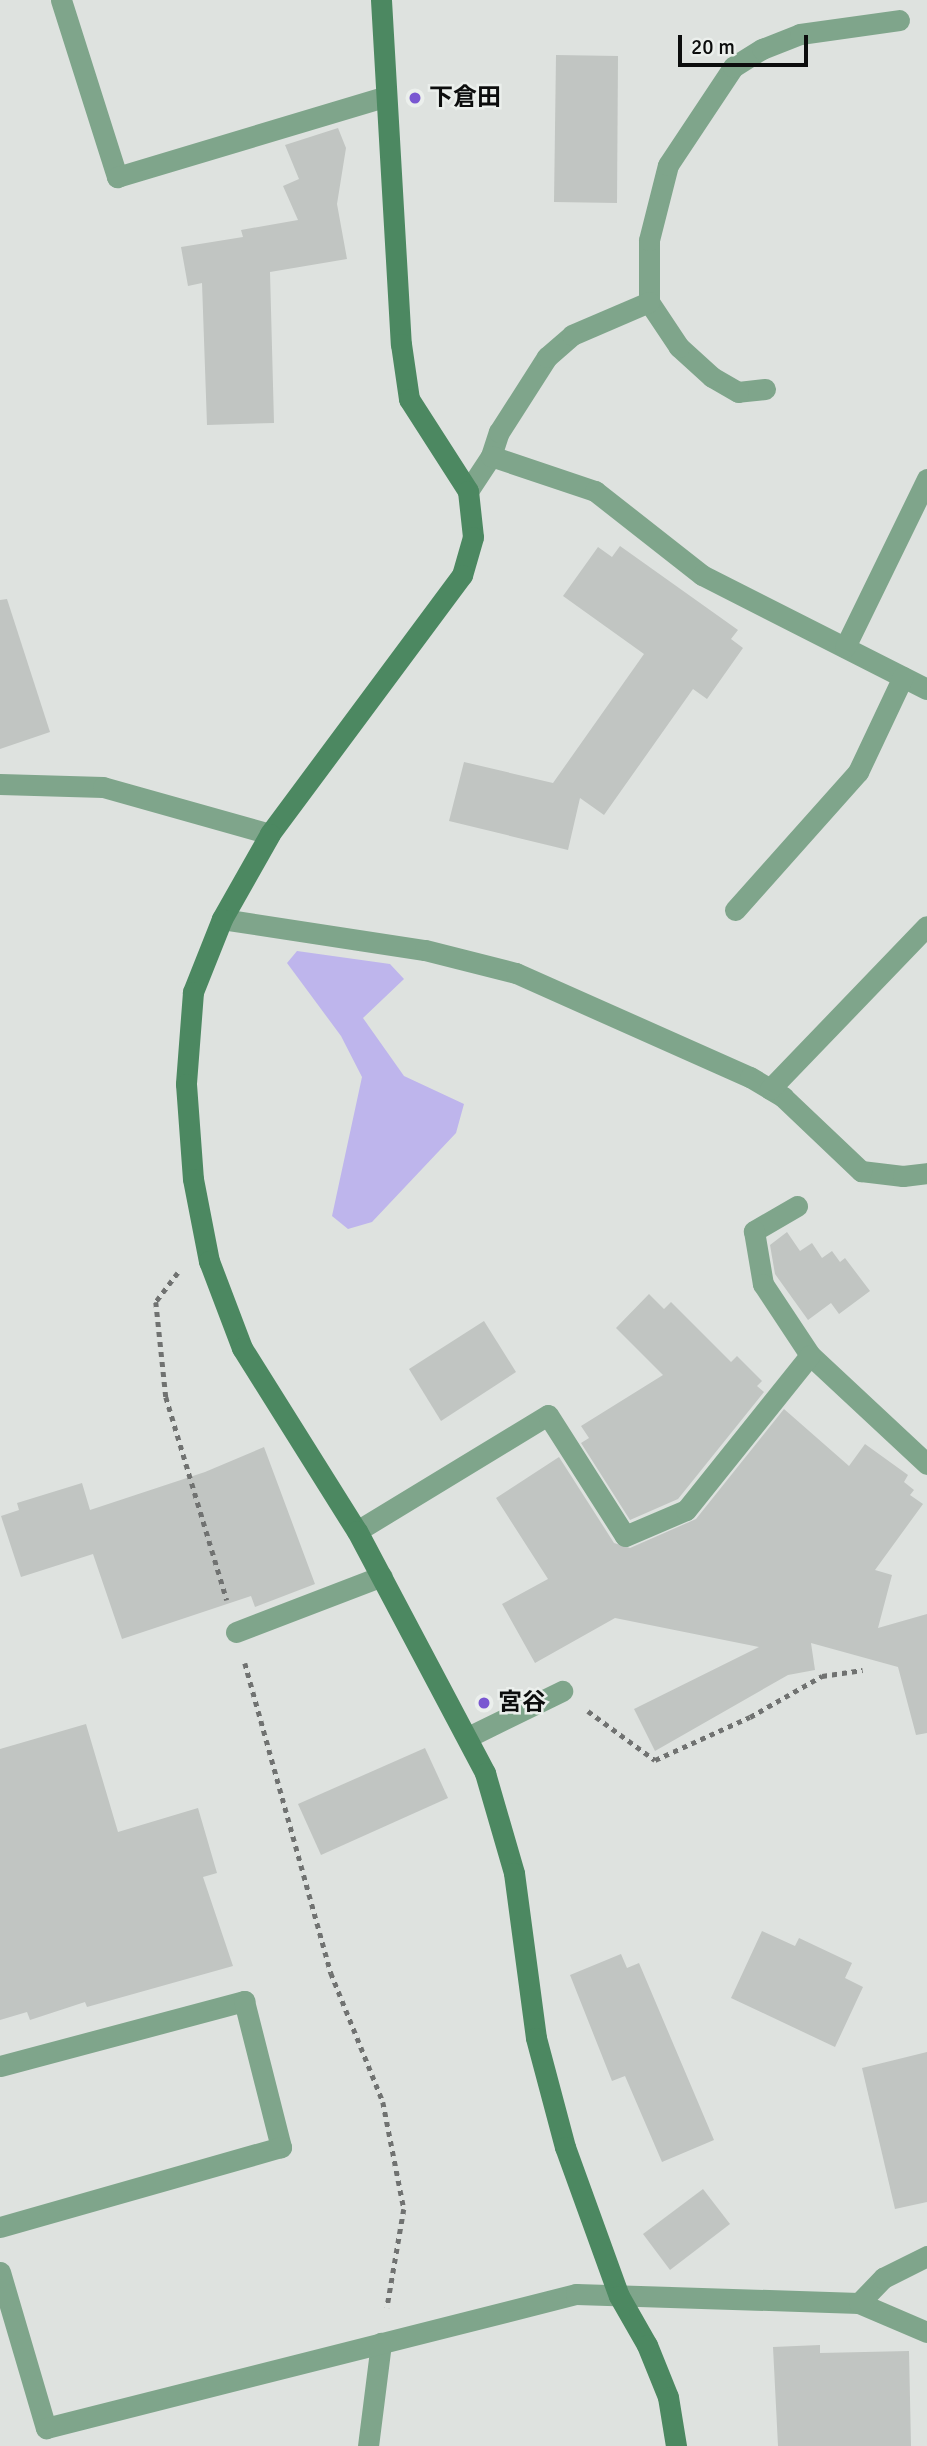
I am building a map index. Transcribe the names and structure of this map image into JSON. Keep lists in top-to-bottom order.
{
  "places": ["下倉田", "宮谷"],
  "scale_bar": "20 m"
}
